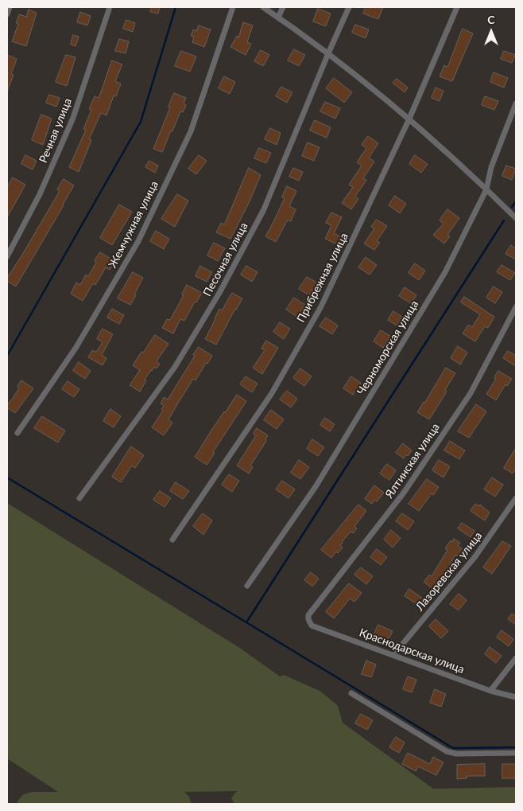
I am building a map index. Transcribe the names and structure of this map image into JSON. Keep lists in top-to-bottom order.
{
  "streets": {
    "street": [
      "Речная улица",
      "Жемчужная улица",
      "Песочная улица",
      "Прибрежная улица",
      "Черноморская улица",
      "Ялтинская улица",
      "Лазоревская улица",
      "Краснодарская улица"
    ]
  },
  "crossings": [
    ["Ялтинская улица", "Краснодарская улица"],
    ["Лазоревская улица", "Краснодарская улица"]
  ],
  "north": "top"
}
